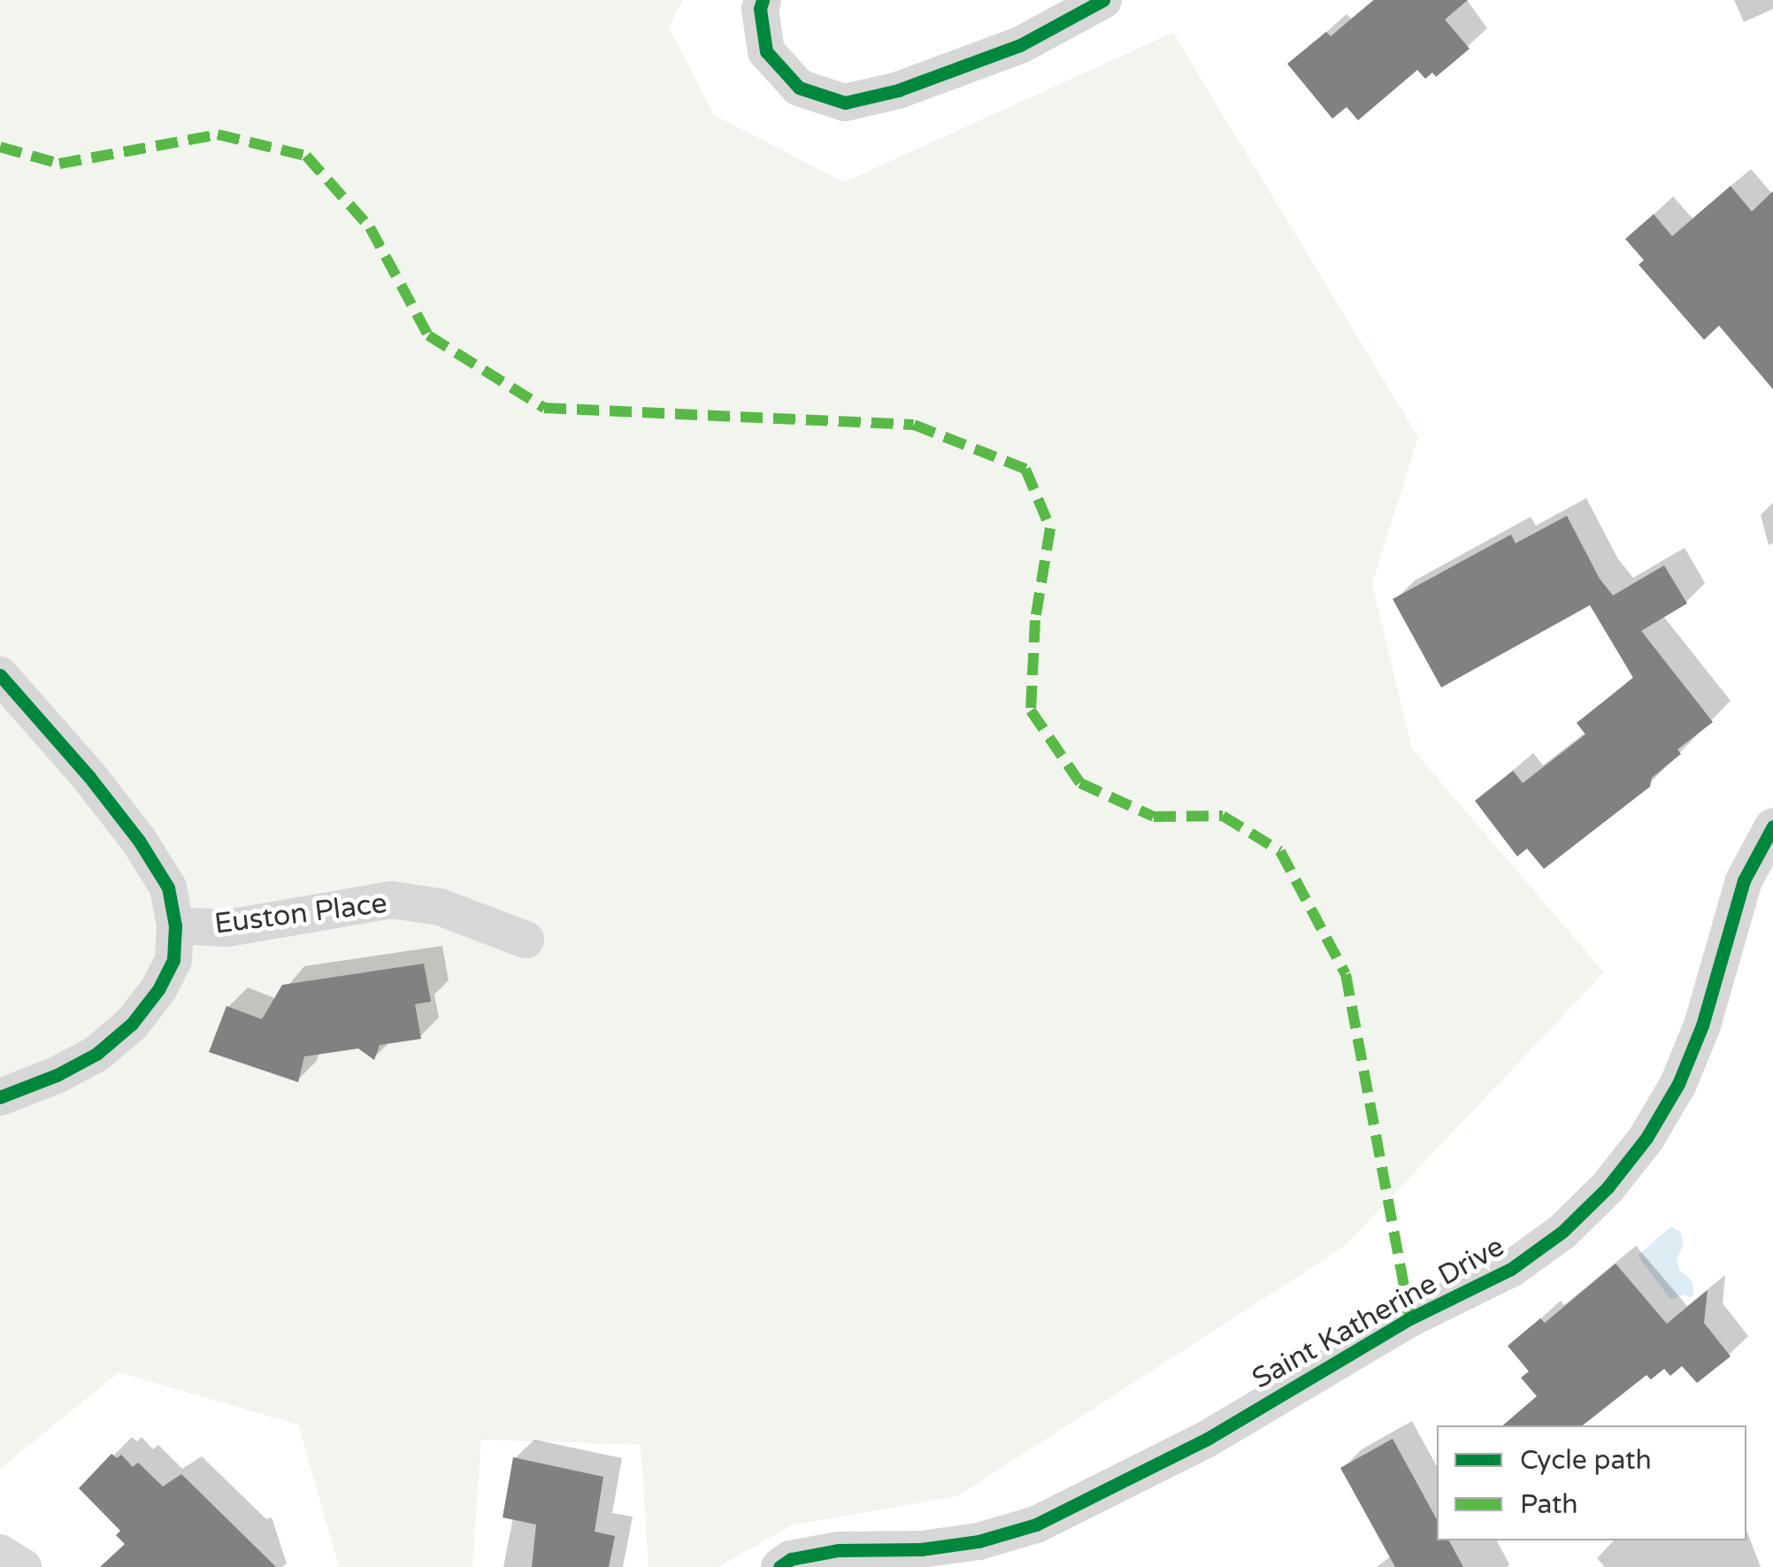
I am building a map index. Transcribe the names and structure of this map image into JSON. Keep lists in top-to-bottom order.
{
  "streets": {
    "street": ["Euston Place", "Saint Katherine Drive"]
  },
  "legend": ["Cycle path", "Path"]
}
